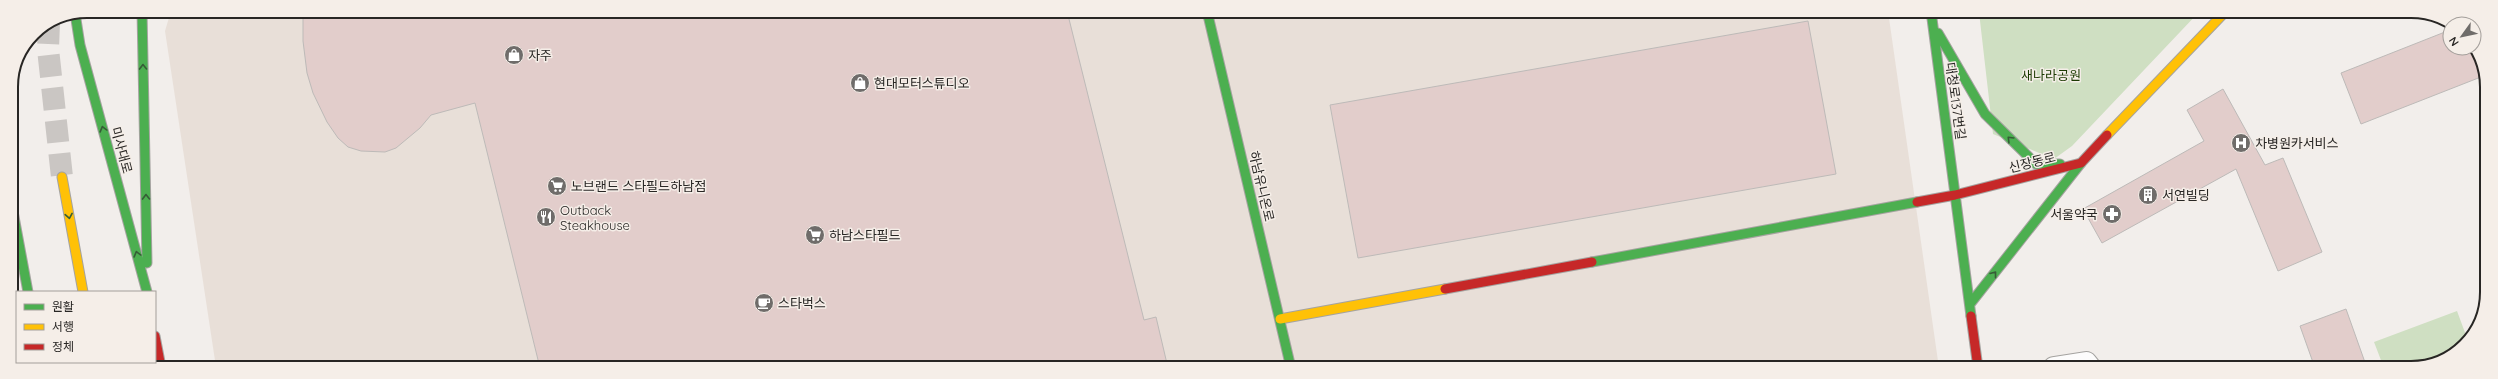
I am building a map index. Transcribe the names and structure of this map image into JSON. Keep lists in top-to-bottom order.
{
  "streets": {
    "main road": [
      "대청로137번길",
      "미사대로",
      "신장동로",
      "하남유니온로"
    ]
  },
  "crossings": [
    ["대청로137번길", "신장동로"],
    ["신장동로", "하남유니온로"]
  ],
  "parks": ["새나라공원"],
  "places": {
    "shop": ["자주", "현대모터스튜디오"],
    "hospital": ["차병원카서비스"],
    "supermarket": ["노브랜드 스타필드하남점", "하남스타필드"],
    "building": ["서연빌딩"],
    "pharmacy": ["서울약국"],
    "restaurant": ["Outback Steakhouse"],
    "cafe": ["스타벅스"]
  },
  "legend": ["원활", "서행", "정체"],
  "north": "bottom left"
}
